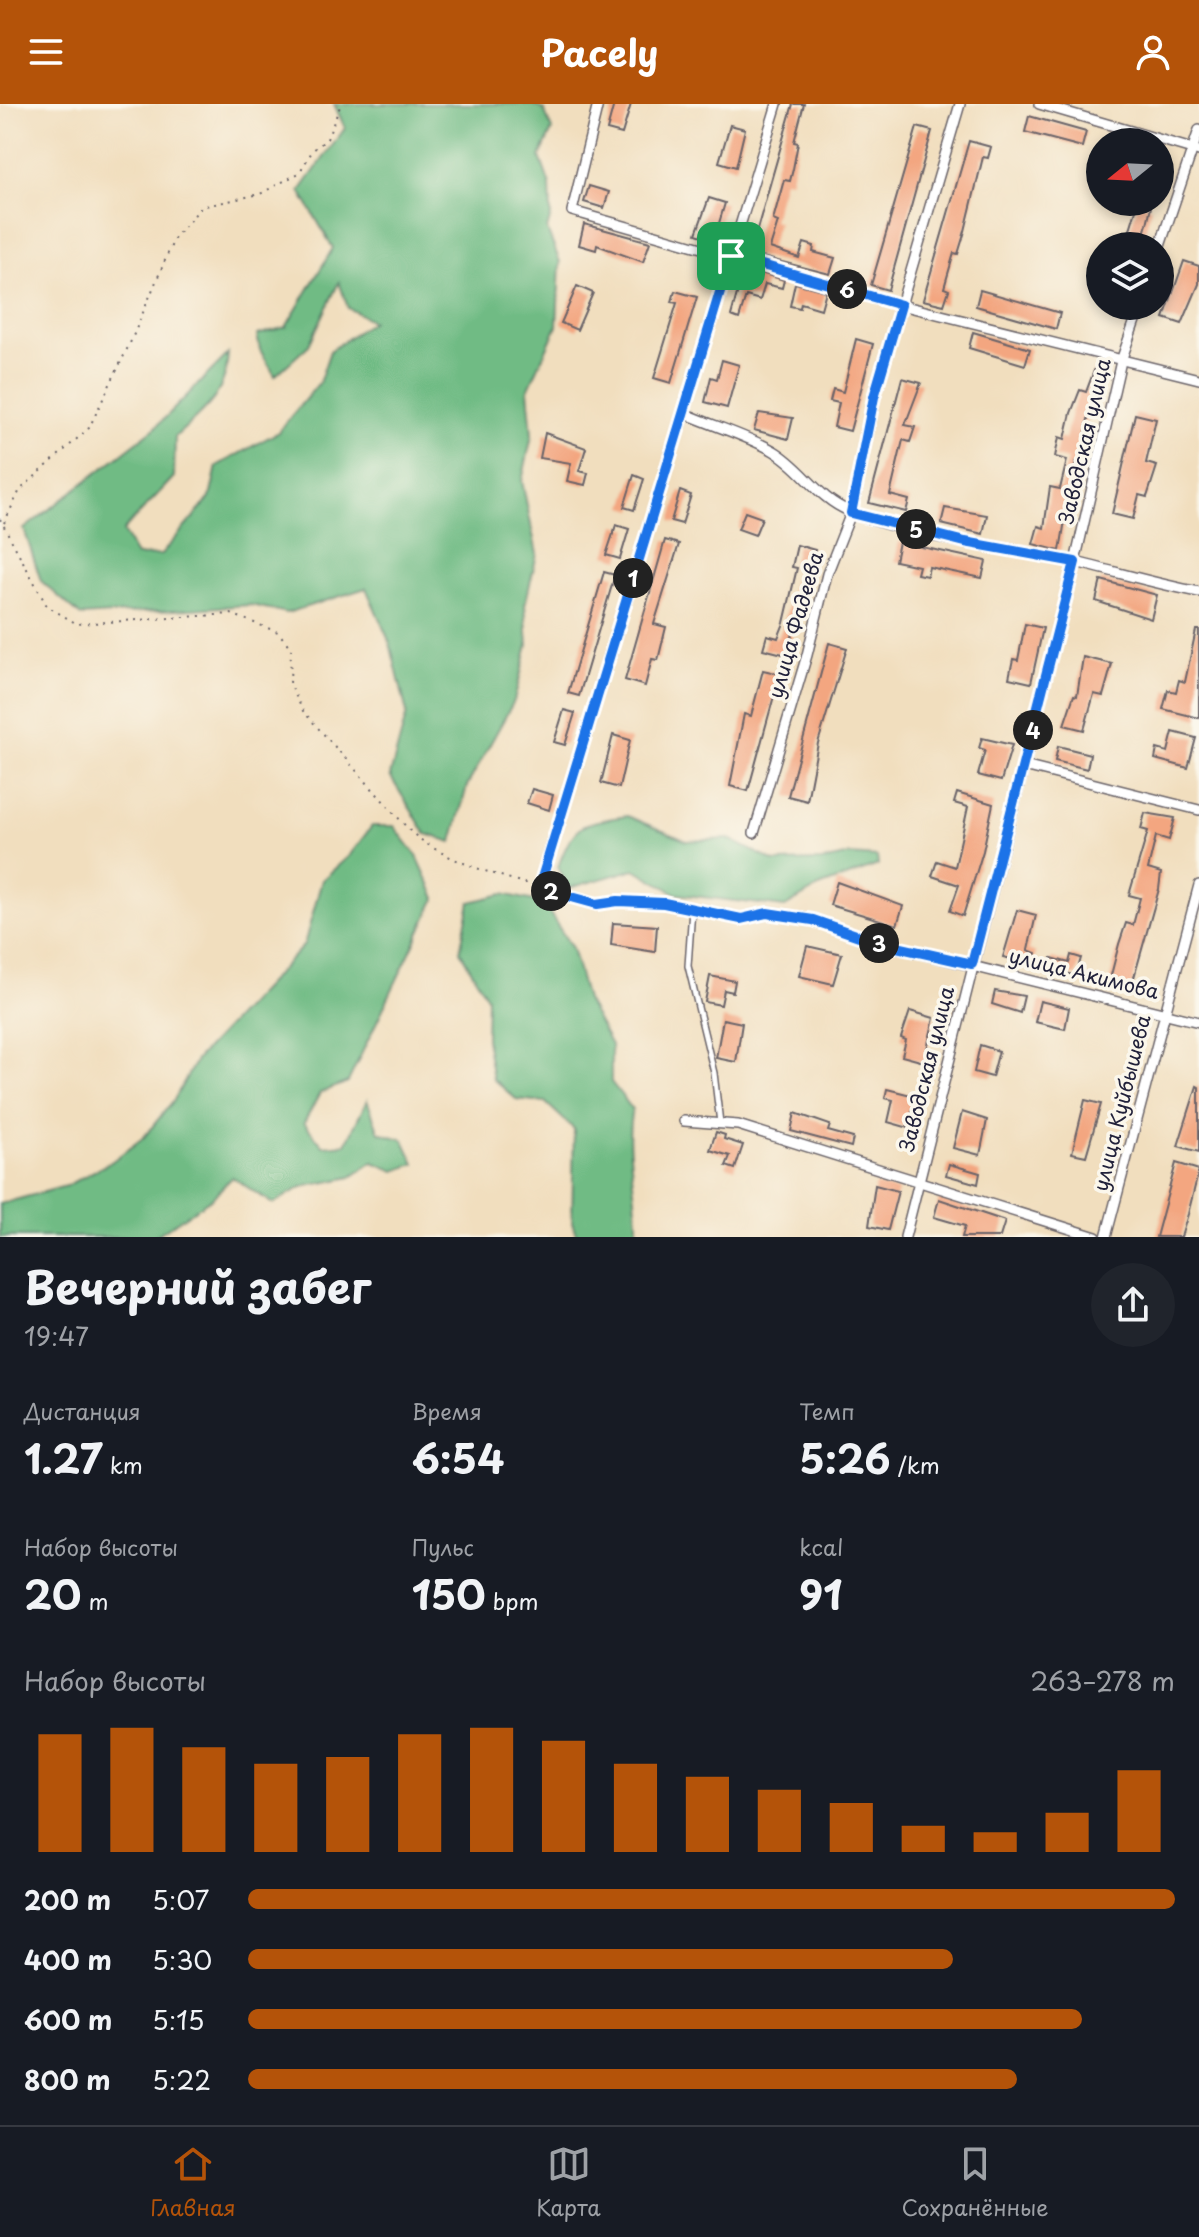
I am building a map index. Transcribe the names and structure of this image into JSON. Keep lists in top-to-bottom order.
{
  "streets": {
    "street": [
      "Заводская улица",
      "улица Фадеева",
      "улица Акимова",
      "улица Куйбышева"
    ]
  },
  "crossings": [
    ["Заводская улица", "улица Акимова"],
    ["улица Акимова", "улица Куйбышева"]
  ],
  "north": "left",
  "page": {
    "header": "Pacely",
    "pins": [
      "6",
      "5",
      "1",
      "4",
      "2",
      "3"
    ],
    "heading": ["Вечерний забег", "19:47"],
    "stats": [
      ["Дистанция", "1.27 km"],
      ["Время", "6:54"],
      ["Темп", "5:26 /km"],
      ["Набор высоты", "20 m"],
      ["Пульс", "150 bpm"],
      ["kcal", "91"]
    ],
    "chart": ["Набор высоты", "263–278 m"],
    "list": [
      {
        "name": "200 m",
        "note": "5:07"
      },
      {
        "name": "400 m",
        "note": "5:30"
      },
      {
        "name": "600 m",
        "note": "5:15"
      },
      {
        "name": "800 m",
        "note": "5:22"
      }
    ],
    "tabs": ["Главная", "Карта", "Сохранённые"]
  }
}
